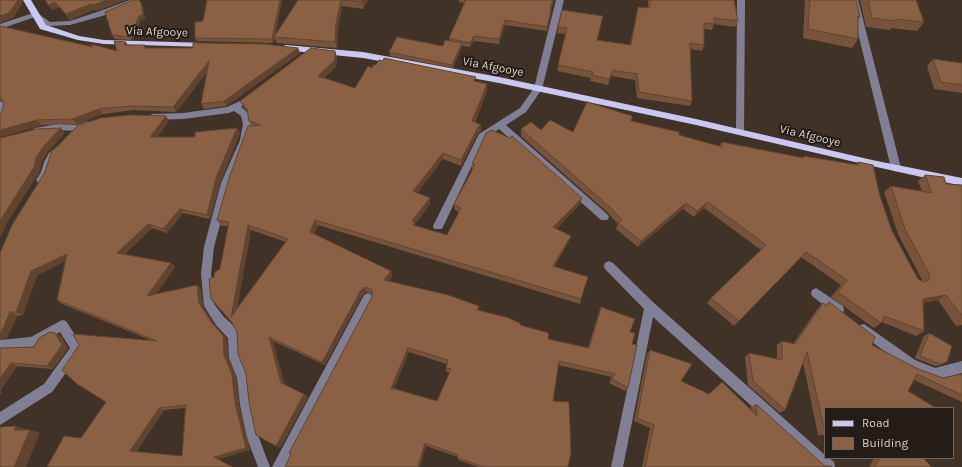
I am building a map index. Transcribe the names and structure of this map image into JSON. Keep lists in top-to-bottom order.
{
  "streets": {
    "main road": ["Via Afgooye"]
  },
  "legend": ["Road", "Building"]
}
